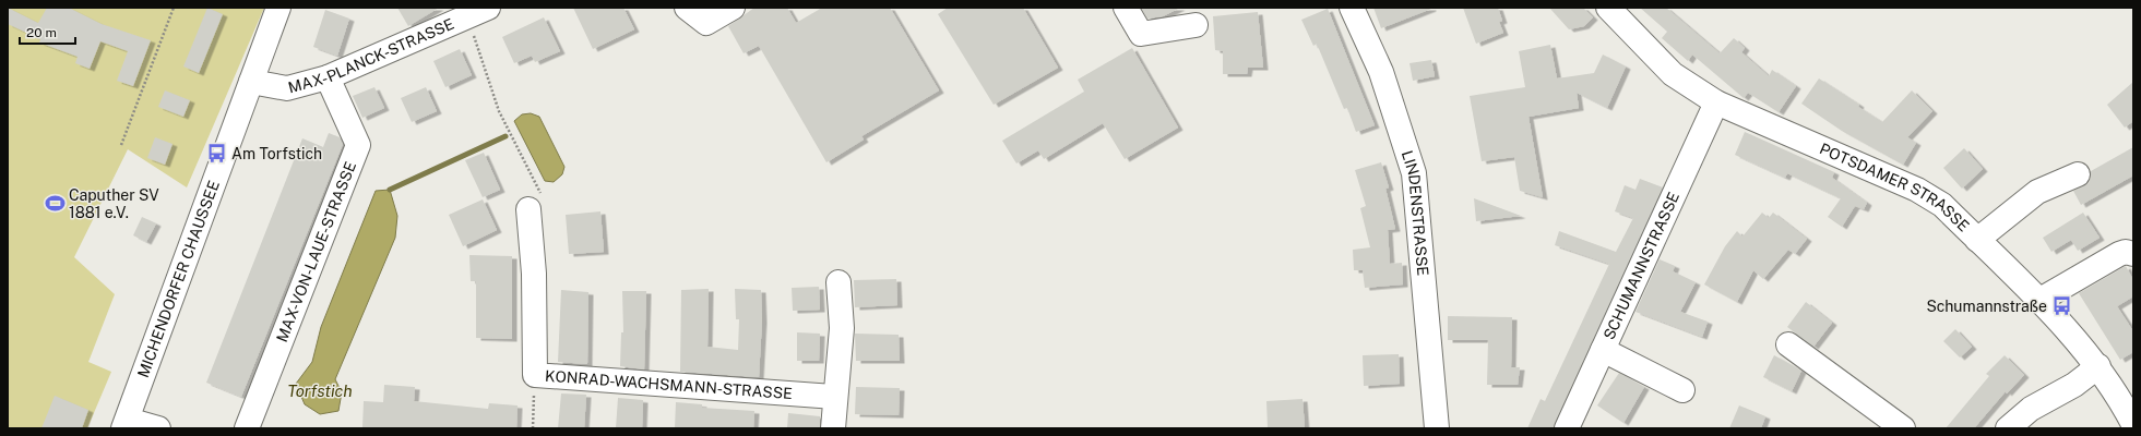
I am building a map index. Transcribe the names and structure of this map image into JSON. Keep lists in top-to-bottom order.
{
  "streets": {
    "street": [
      "MAX-PLANCK-STRASSE",
      "POTSDAMER STRASSE",
      "LINDENSTRASSE",
      "MAX-VON-LAUE-STRASSE",
      "SCHUMANNSTRASSE",
      "MICHENDORFER CHAUSSEE",
      "KONRAD-WACHSMANN-STRASSE"
    ]
  },
  "crossings": [
    ["MAX-PLANCK-STRASSE", "MAX-VON-LAUE-STRASSE"],
    ["MAX-PLANCK-STRASSE", "MICHENDORFER CHAUSSEE"],
    ["POTSDAMER STRASSE", "SCHUMANNSTRASSE"]
  ],
  "water": ["Torfstich"],
  "places": {
    "bus stop": ["Am Torfstich", "Schumannstraße"],
    "sports": ["Caputher SV 1881 e.V."]
  },
  "scale_bar": "20 m"
}
